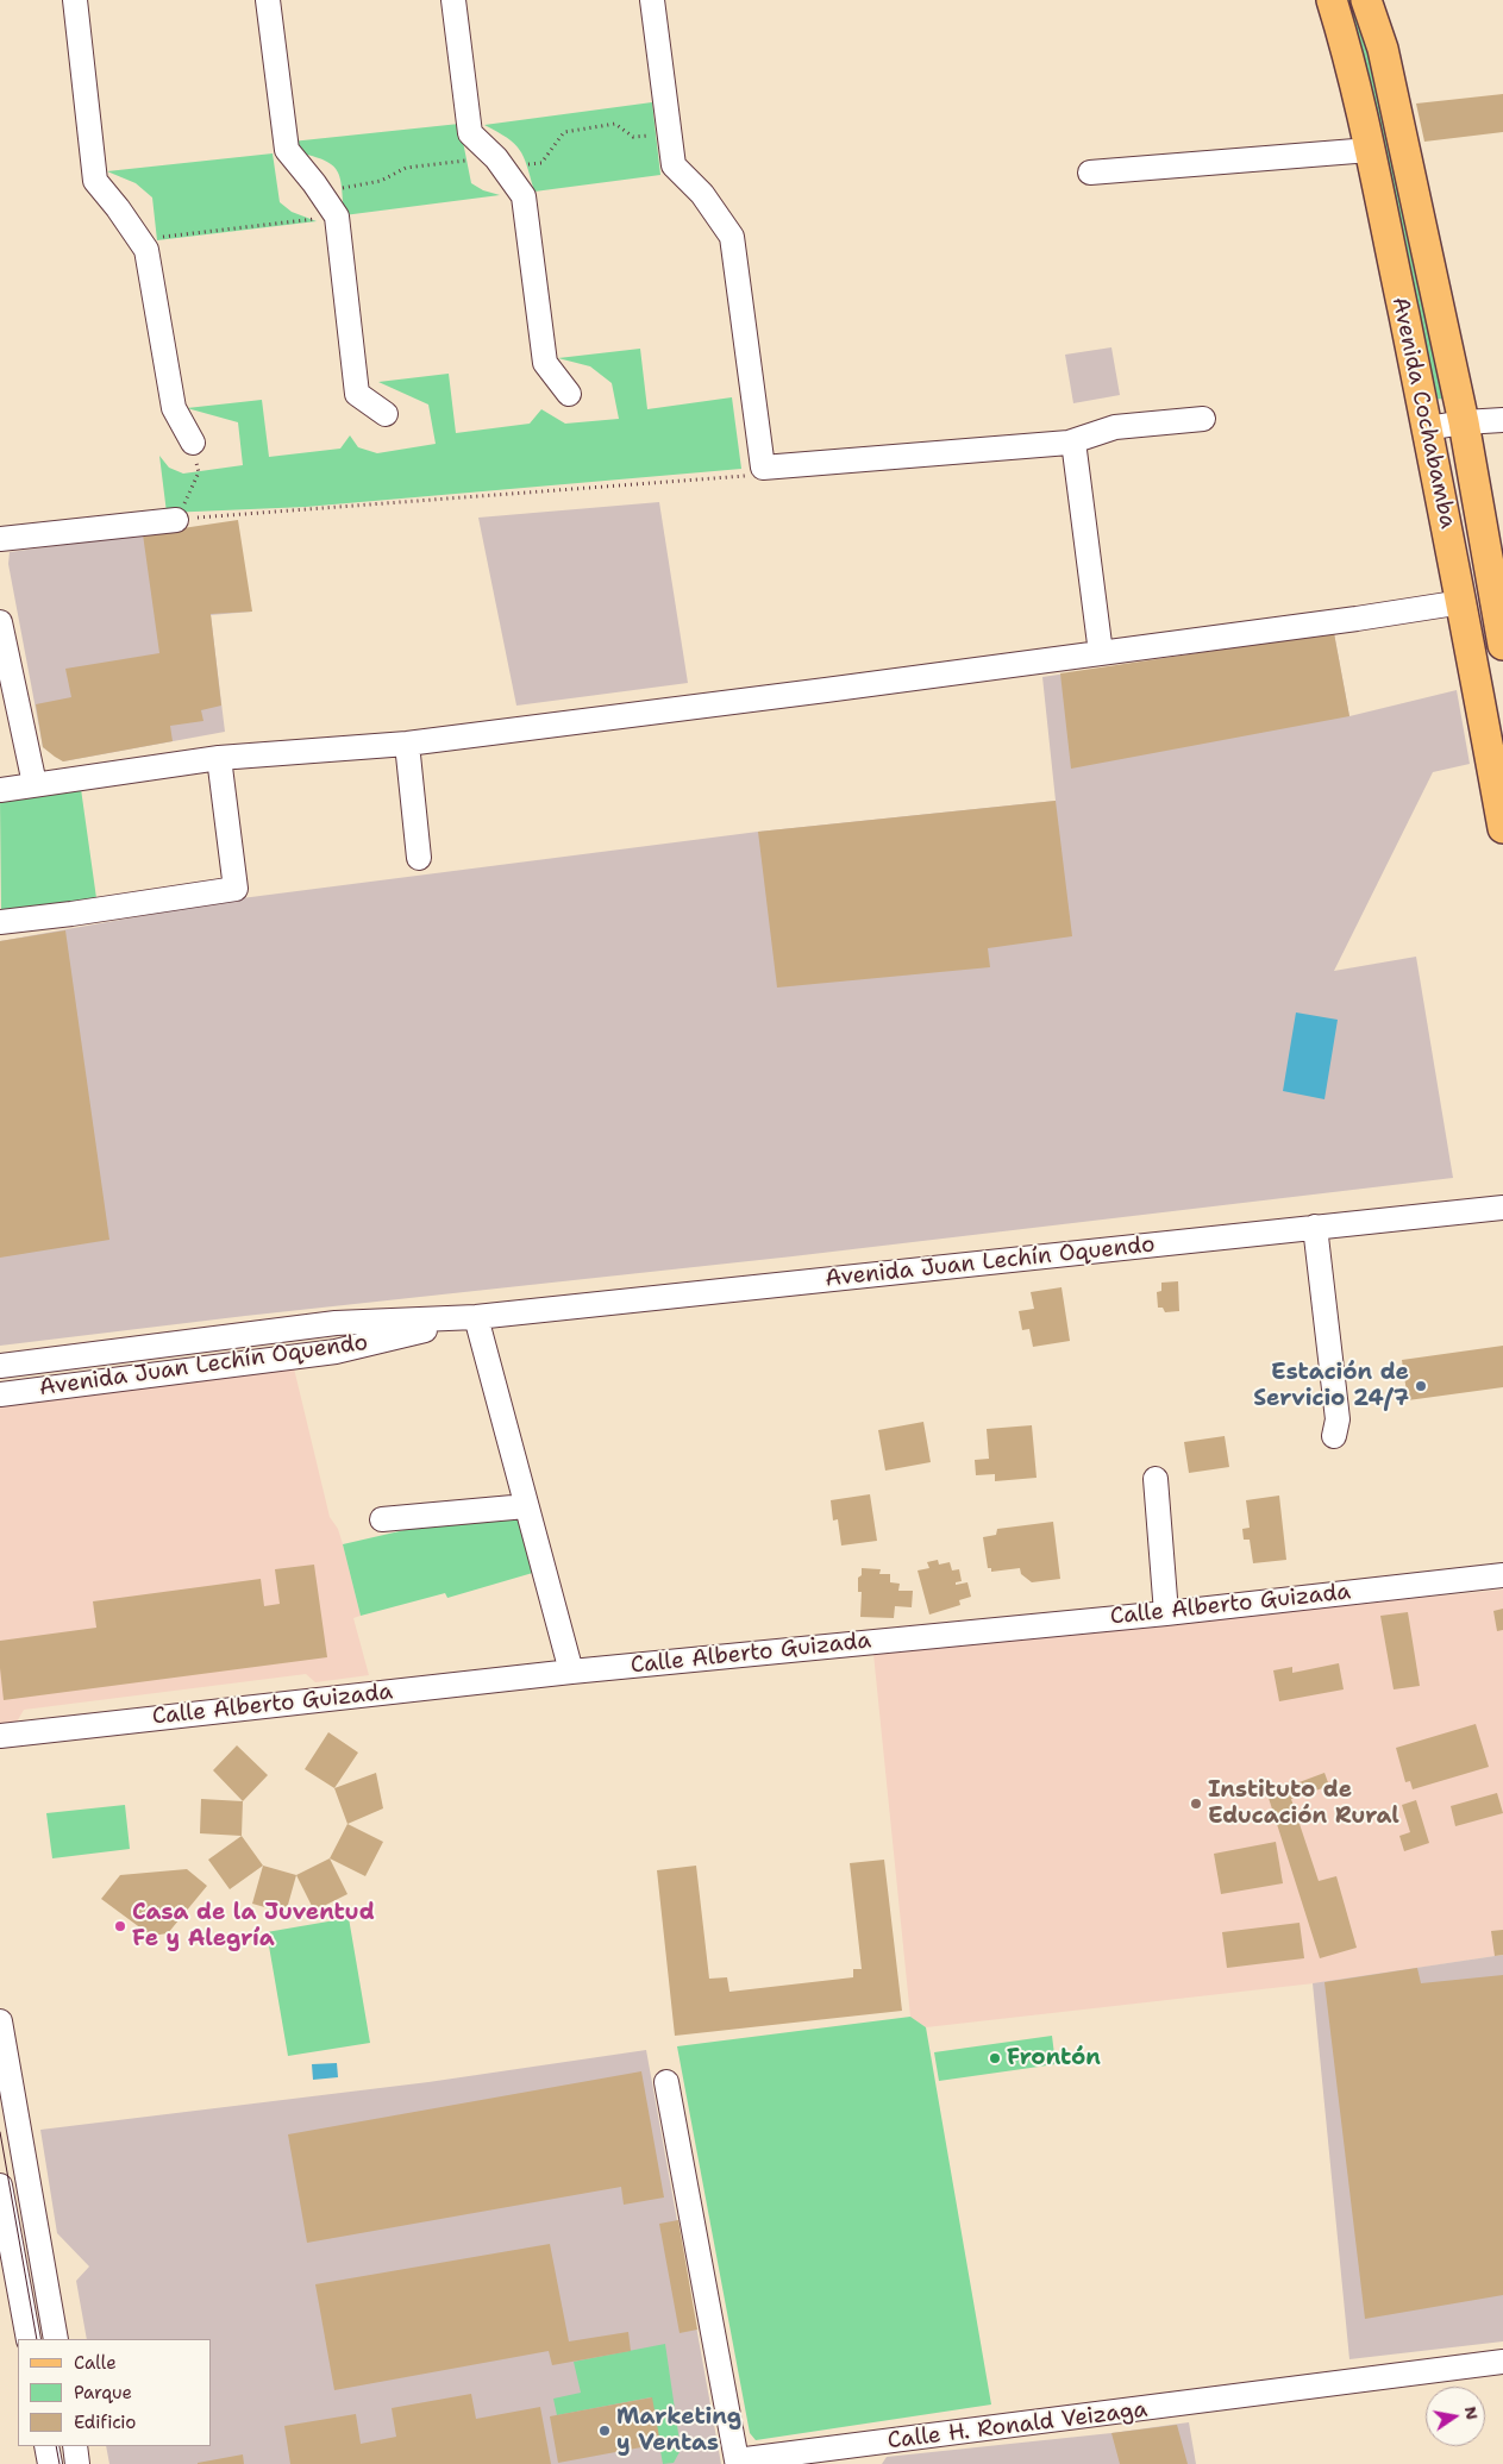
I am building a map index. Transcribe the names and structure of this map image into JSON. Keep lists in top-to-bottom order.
{
  "streets": {
    "main road": ["Avenida Cochabamba"],
    "street": ["Avenida Juan Lechín Oquendo", "Calle Alberto Guizada", "Calle H. Ronald Veizaga"]
  },
  "places": [
    "Estación de Servicio 24/7",
    "Instituto de Educación Rural",
    "Casa de la Juventud Fe y Alegría",
    "Frontón",
    "Marketing y Ventas"
  ],
  "legend": ["Calle", "Parque", "Edificio"],
  "north": "right"
}
